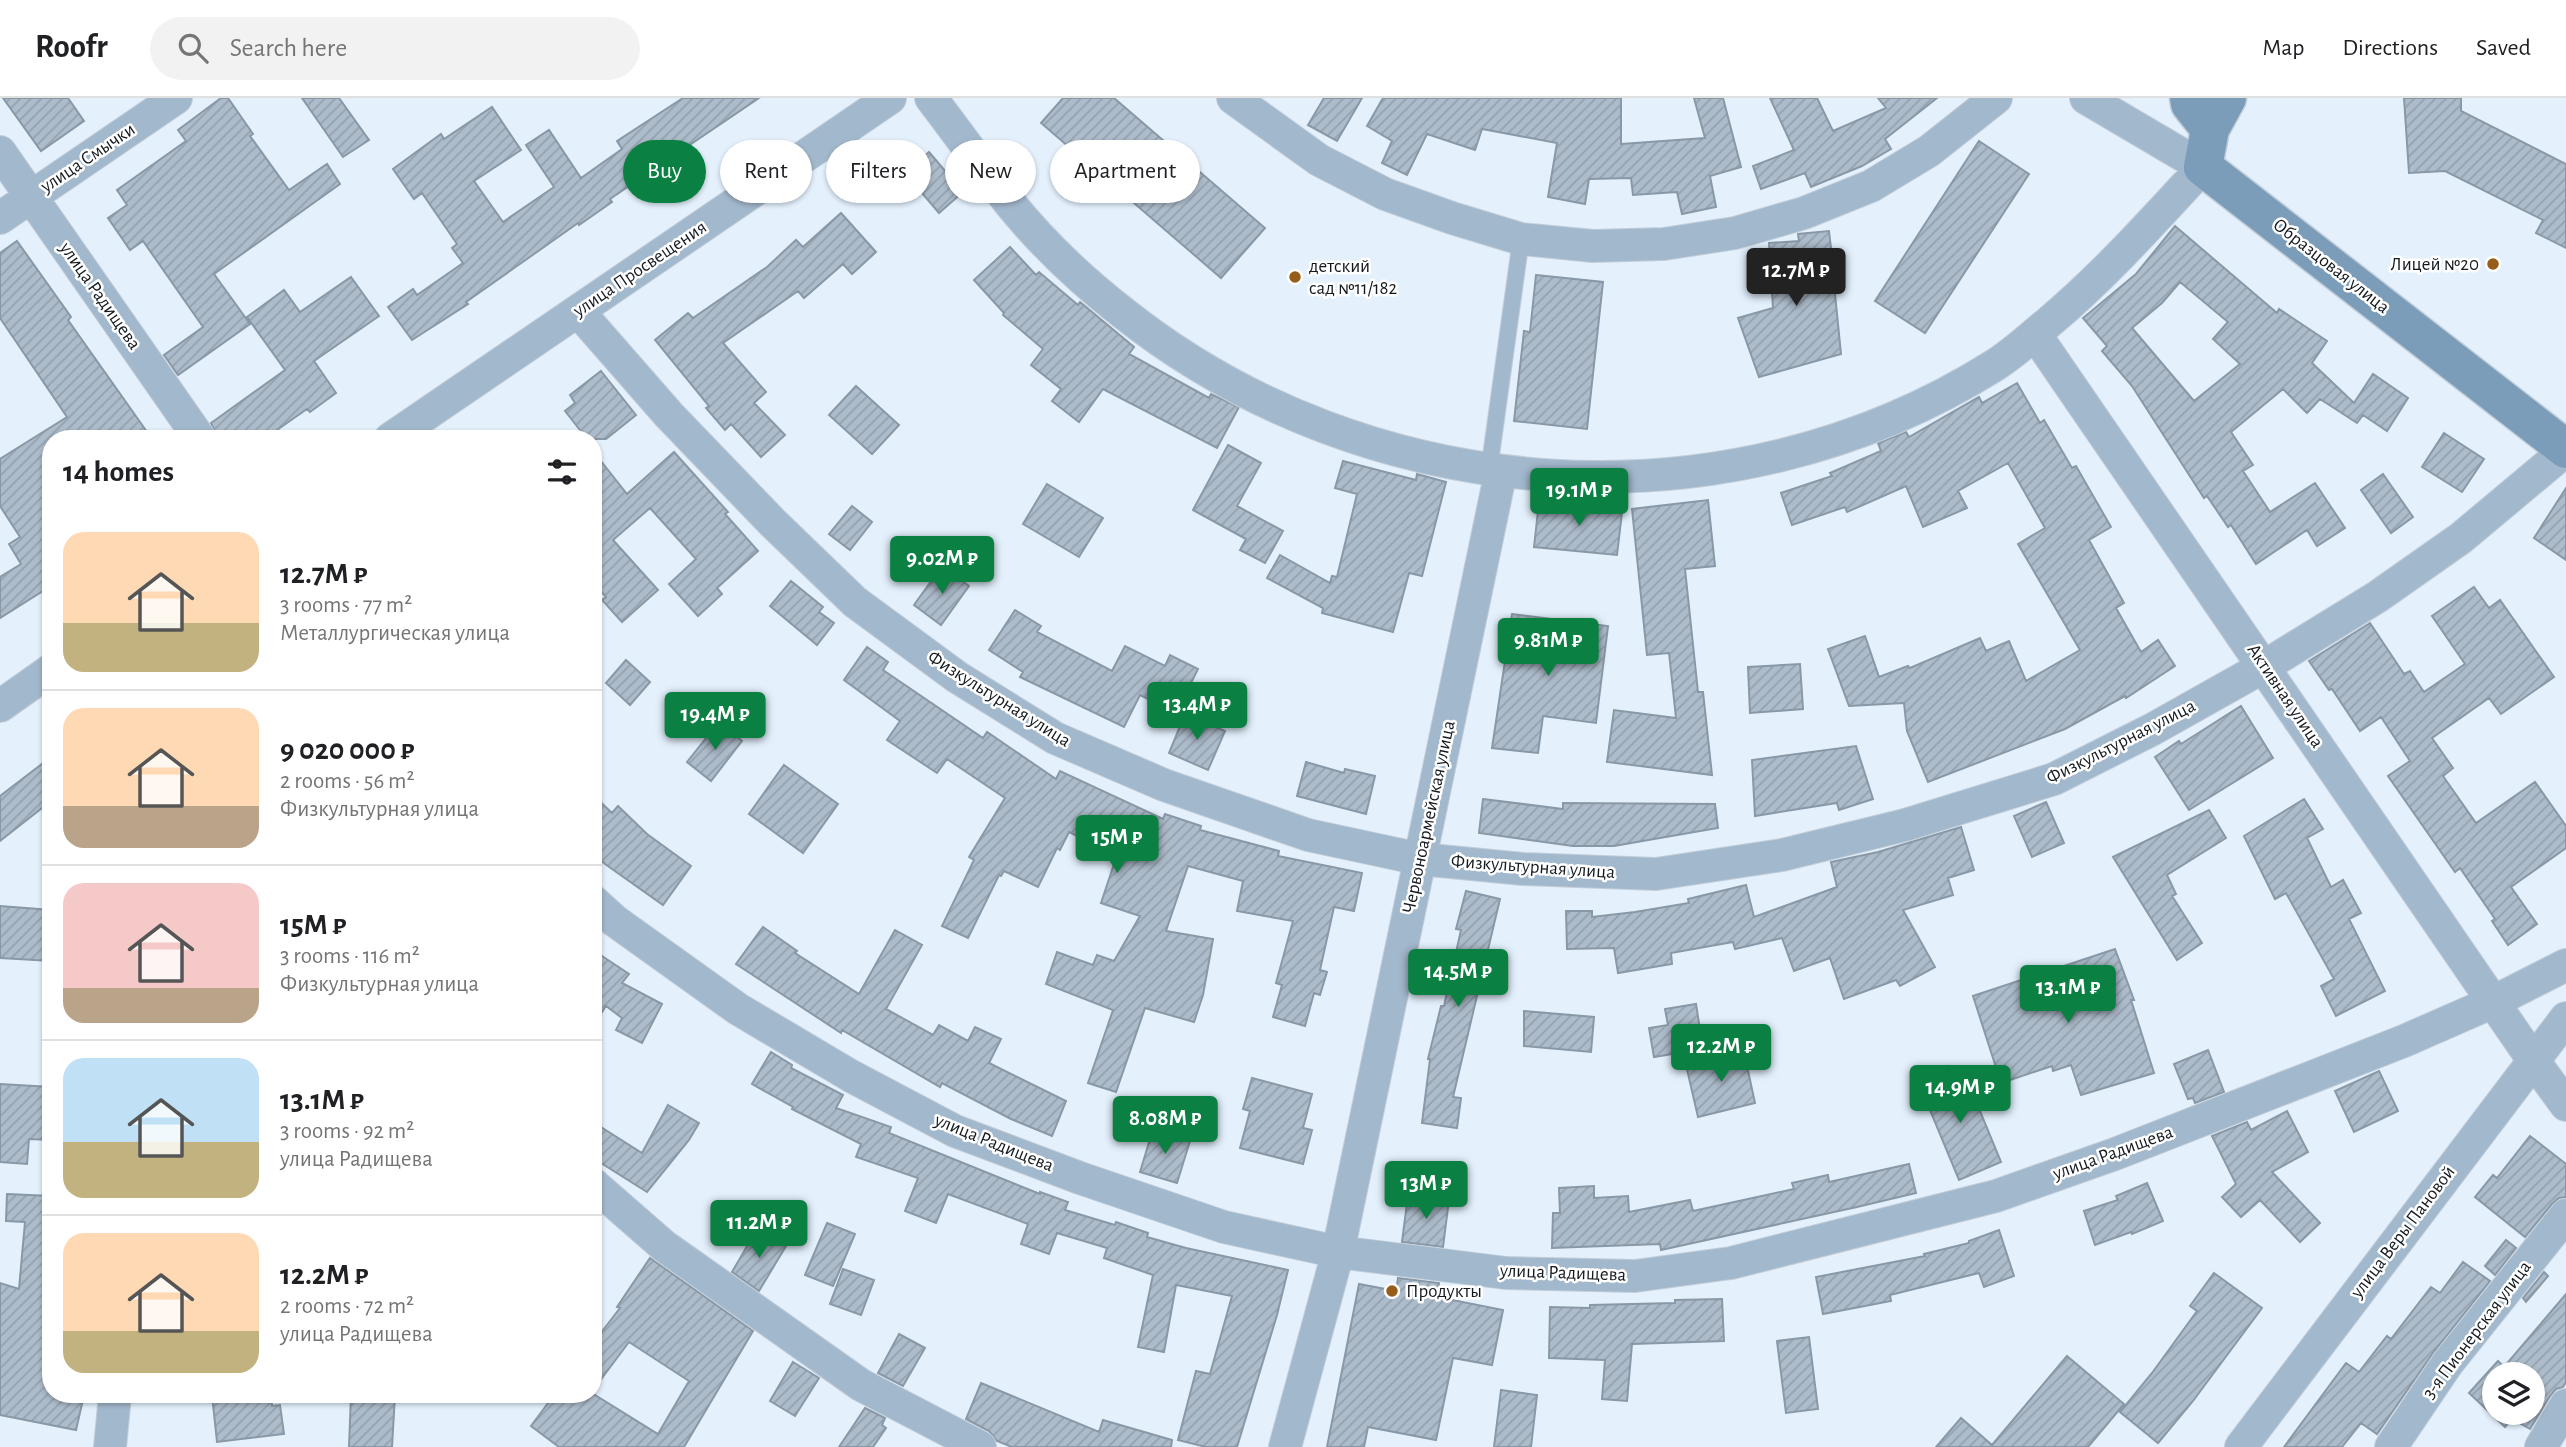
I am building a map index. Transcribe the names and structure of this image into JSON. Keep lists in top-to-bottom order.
{
  "streets": {
    "street": [
      "улица Смычки",
      "Образцовая улица",
      "улица Просвещения",
      "улица Радищева",
      "Активная улица",
      "Физкультурная улица",
      "Червоноармейская улица",
      "улица Веры Пановой",
      "3-я Пионерская улица"
    ]
  },
  "crossings": [
    ["улица Смычки", "улица Радищева"],
    ["Образцовая улица", "Физкультурная улица"],
    ["улица Просвещения", "Физкультурная улица"],
    ["улица Радищева", "Активная улица"],
    ["улица Радищева", "Червоноармейская улица"],
    ["Активная улица", "Физкультурная улица"],
    ["Активная улица", "улица Веры Пановой"],
    ["Физкультурная улица", "Червоноармейская улица"]
  ],
  "places": ["Лицей №20", "детский сад №11/182", "Продукты"],
  "page": {
    "header": "Roofr",
    "search": "Search here",
    "nav": ["Map", "Directions", "Saved"],
    "chip": [
      "Buy",
      "Rent",
      "Filters",
      "New",
      "Apartment"
    ],
    "price": [
      "12.7M ₽",
      "19.1M ₽",
      "9.02M ₽",
      "9.81M ₽",
      "13.4M ₽",
      "19.4M ₽",
      "15M ₽",
      "14.5M ₽",
      "13.1M ₽",
      "12.2M ₽",
      "14.9M ₽",
      "8.08M ₽",
      "13M ₽",
      "11.2M ₽"
    ],
    "heading": "14 homes",
    "list": [
      {
        "name": "12.7M ₽",
        "note": "3 rooms · 77 m² · Металлургическая улица"
      },
      {
        "name": "9 020 000 ₽",
        "note": "2 rooms · 56 m² · Физкультурная улица"
      },
      {
        "name": "15M ₽",
        "note": "3 rooms · 116 m² · Физкультурная улица"
      },
      {
        "name": "13.1M ₽",
        "note": "3 rooms · 92 m² · улица Радищева"
      },
      {
        "name": "12.2M ₽",
        "note": "2 rooms · 72 m² · улица Радищева"
      }
    ]
  }
}
